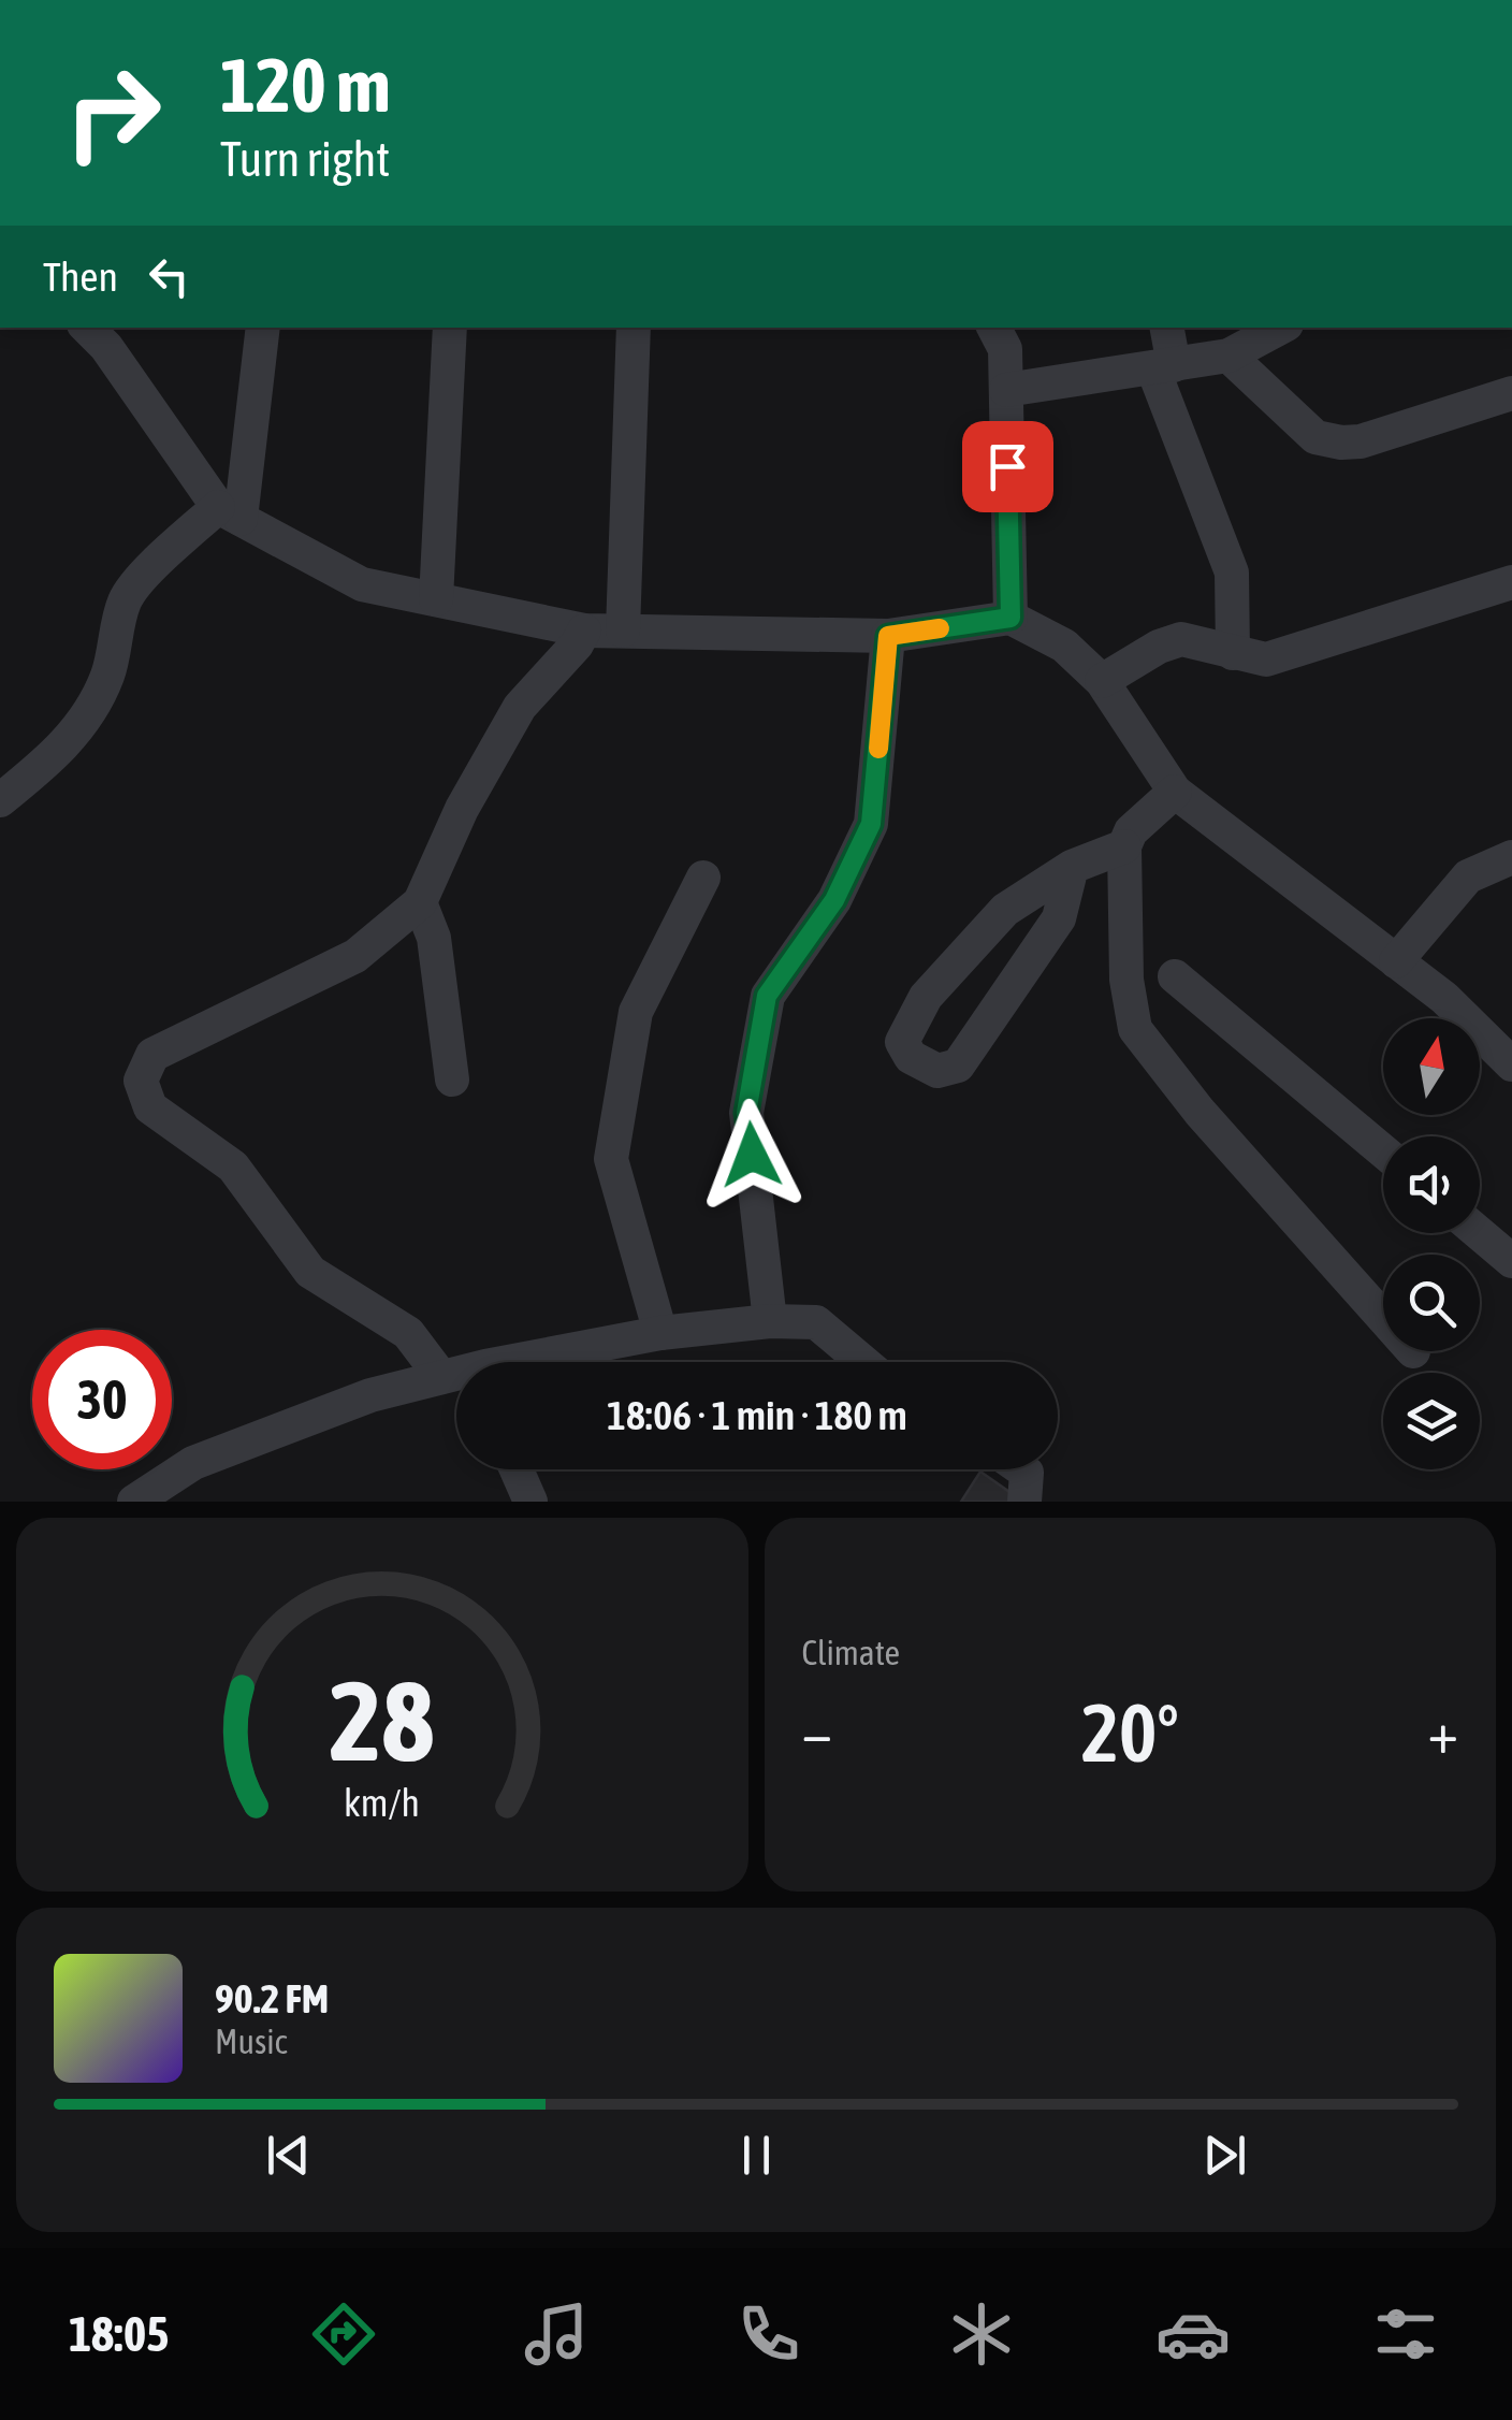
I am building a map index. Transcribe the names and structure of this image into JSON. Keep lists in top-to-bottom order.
{
  "north": "top",
  "page": {
    "turn": ["120 m", "Turn right"],
    "then": "Then",
    "limit": "30",
    "trip": "18:06 · 1 min · 180 m",
    "tile": "Climate",
    "heat": ["−", "20°", "+"],
    "song": ["90.2 FM", "Music"],
    "tabs": "18:05",
    "gauge": ["28", "km/h"]
  }
}
